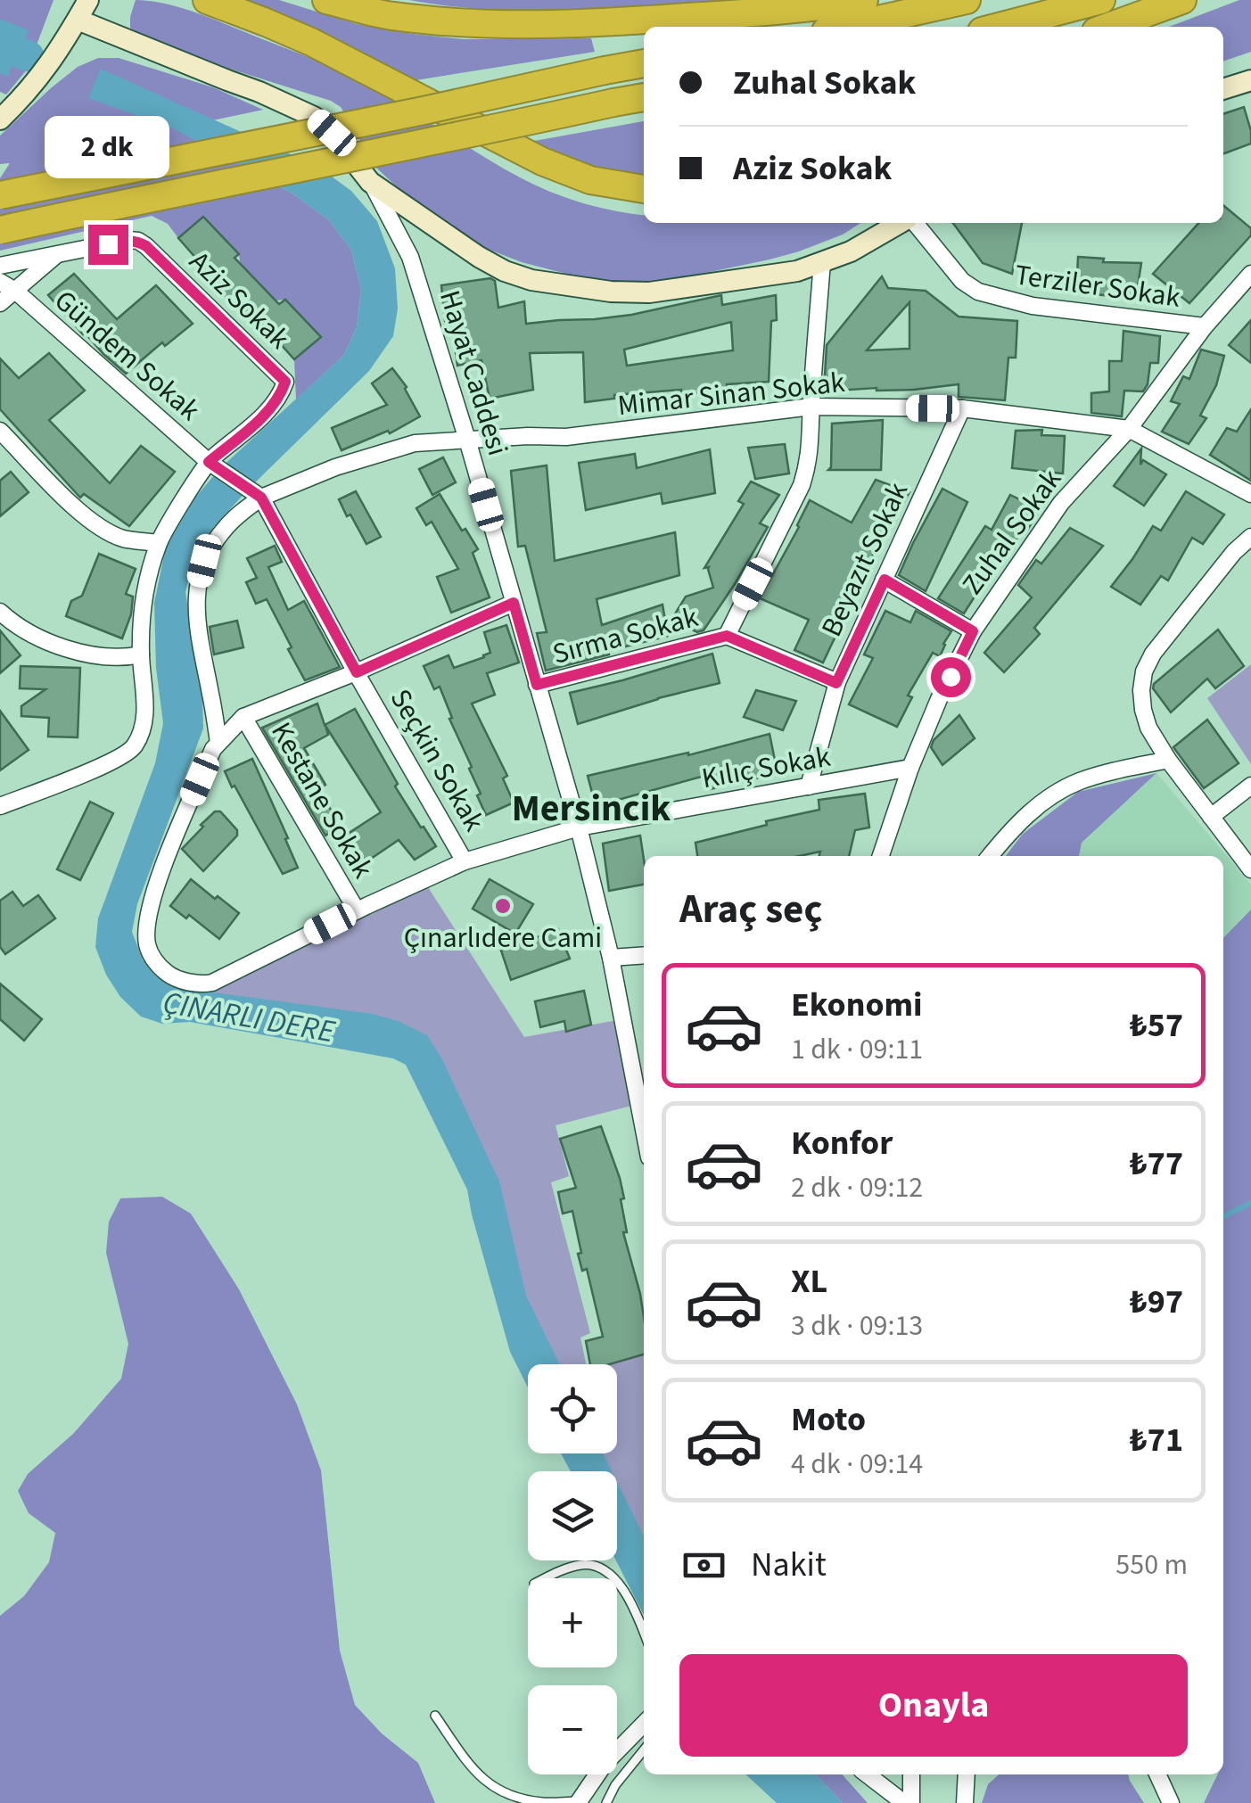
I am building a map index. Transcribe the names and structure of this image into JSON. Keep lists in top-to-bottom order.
{
  "streets": {
    "street": [
      "Terziler Sokak",
      "Aziz Sokak",
      "Gündem Sokak",
      "Hayat Caddesi",
      "Mimar Sinan Sokak",
      "Zuhal Sokak",
      "Beyazıt Sokak",
      "Sırma Sokak",
      "Seçkin Sokak",
      "Kılıç Sokak",
      "Kestane Sokak"
    ]
  },
  "crossings": [
    ["Terziler Sokak", "Zuhal Sokak"],
    ["Aziz Sokak", "Gündem Sokak"],
    ["Gündem Sokak", "Mimar Sinan Sokak"],
    ["Gündem Sokak", "Seçkin Sokak"],
    ["Hayat Caddesi", "Mimar Sinan Sokak"],
    ["Hayat Caddesi", "Sırma Sokak"],
    ["Hayat Caddesi", "Kılıç Sokak"],
    ["Mimar Sinan Sokak", "Zuhal Sokak"],
    ["Mimar Sinan Sokak", "Beyazıt Sokak"],
    ["Mimar Sinan Sokak", "Sırma Sokak"],
    ["Mimar Sinan Sokak", "Seçkin Sokak"],
    ["Mimar Sinan Sokak", "Kılıç Sokak"],
    ["Zuhal Sokak", "Kılıç Sokak"],
    ["Beyazıt Sokak", "Sırma Sokak"],
    ["Beyazıt Sokak", "Kılıç Sokak"],
    ["Seçkin Sokak", "Kılıç Sokak"],
    ["Kılıç Sokak", "Kestane Sokak"]
  ],
  "districts": ["Mersincik"],
  "water": ["ÇINARLI DERE"],
  "places": ["Çınarlıdere Cami"],
  "page": {
    "banner": ["Zuhal Sokak", "Aziz Sokak"],
    "bubble": "2 dk",
    "heading": "Araç seç",
    "list": [
      {
        "name": "Ekonomi",
        "note": "1 dk · 09:11",
        "value": "₺57"
      },
      {
        "name": "Konfor",
        "note": "2 dk · 09:12",
        "value": "₺77"
      },
      {
        "name": "XL",
        "note": "3 dk · 09:13",
        "value": "₺97"
      },
      {
        "name": "Moto",
        "note": "4 dk · 09:14",
        "value": "₺71"
      }
    ],
    "map_buttons": ["+", "−"],
    "pay": ["Nakit", "550 m"],
    "buttons": "Onayla"
  }
}
